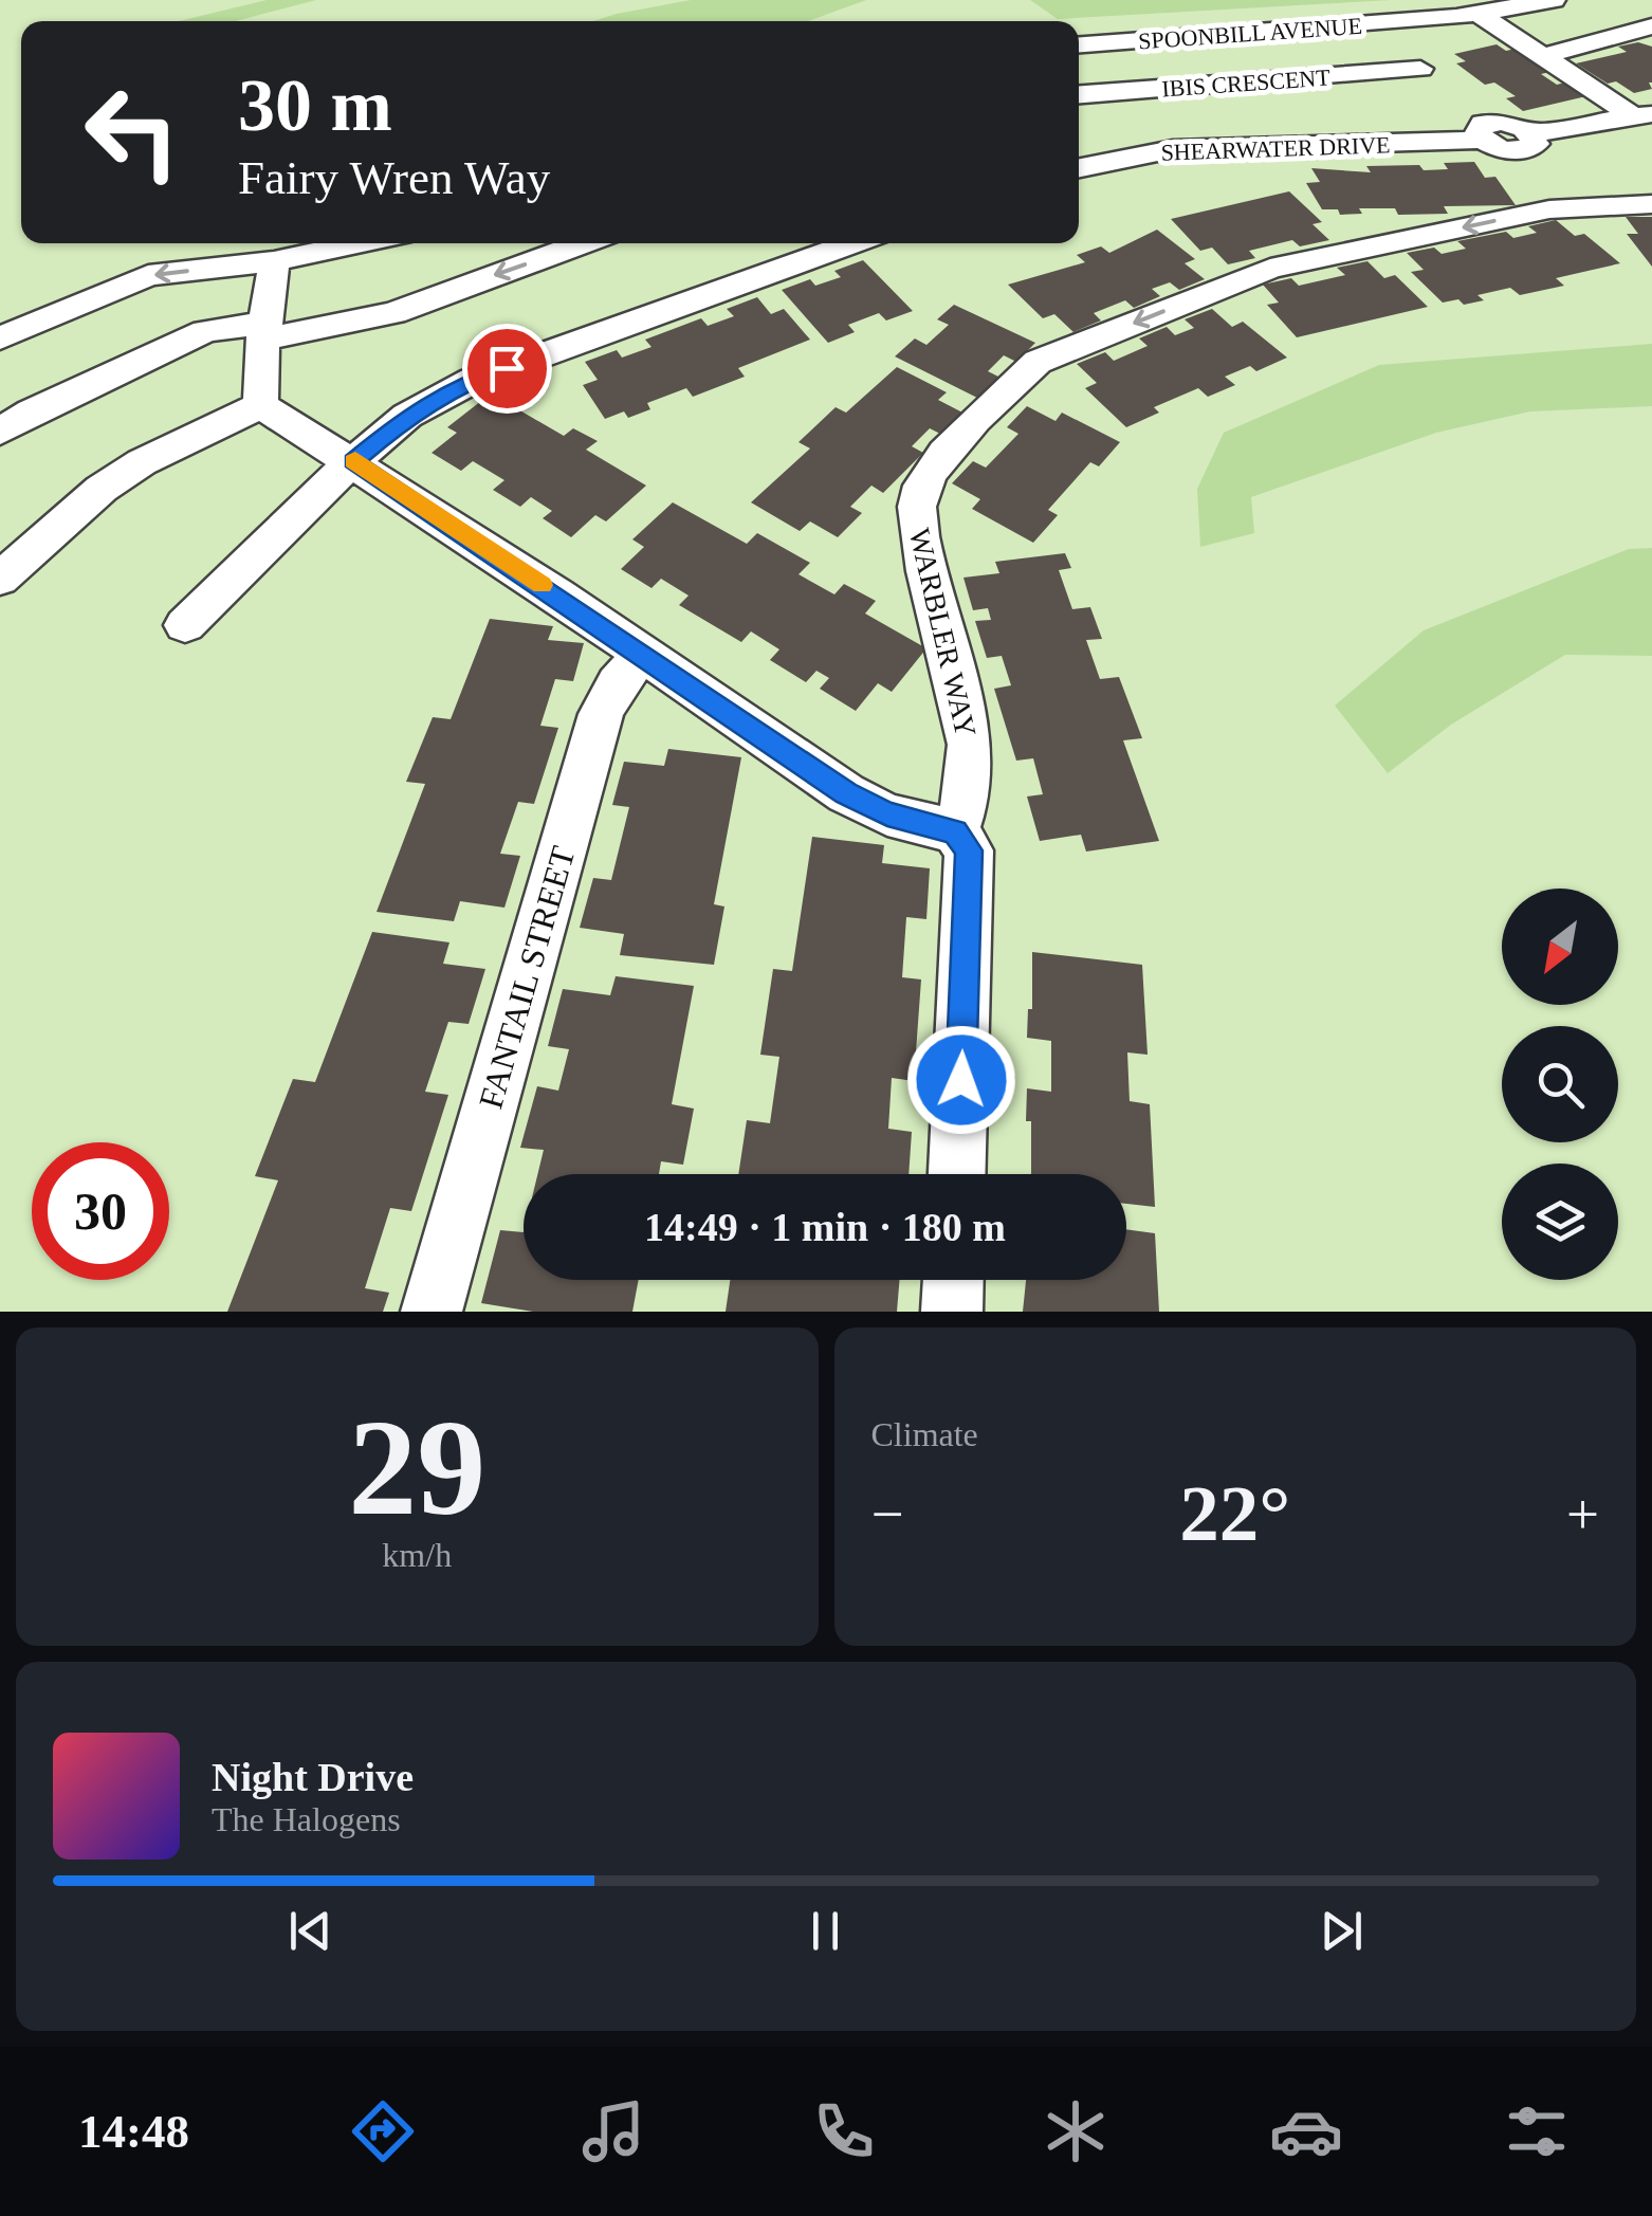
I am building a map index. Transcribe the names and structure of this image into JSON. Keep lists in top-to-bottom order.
{
  "streets": {
    "street": [
      "SPOONBILL AVENUE",
      "IBIS CRESCENT",
      "SHEARWATER DRIVE",
      "WARBLER WAY",
      "FANTAIL STREET"
    ]
  },
  "one_way": ["WARBLER WAY"],
  "north": "bottom left",
  "page": {
    "turn": ["30 m", "Fairy Wren Way"],
    "limit": "30",
    "trip": "14:49 · 1 min · 180 m",
    "tile": [
      ["29", "km/h"],
      "Climate"
    ],
    "heat": ["−", "22°", "+"],
    "song": ["Night Drive", "The Halogens"],
    "tabs": "14:48"
  }
}
